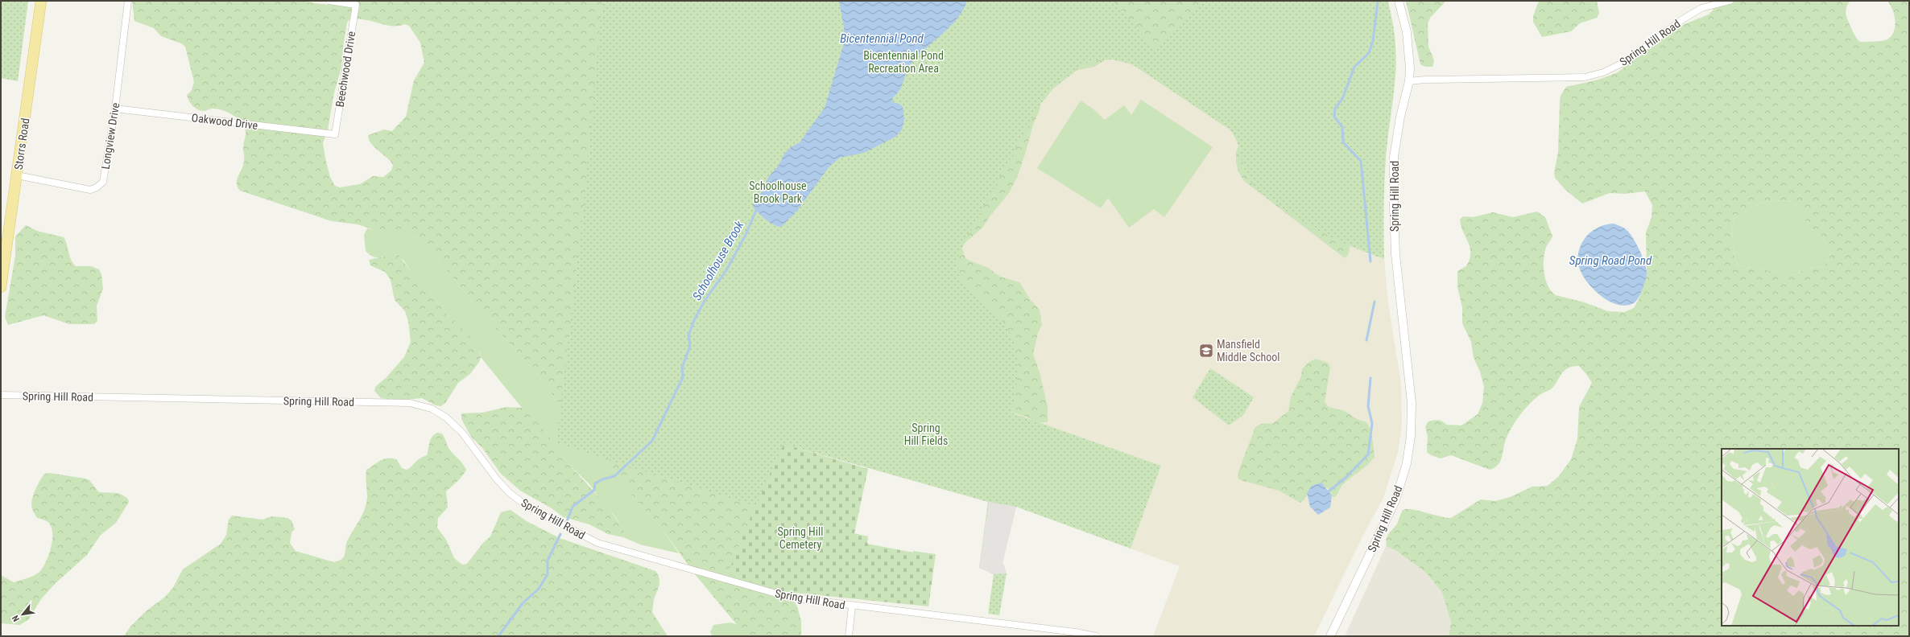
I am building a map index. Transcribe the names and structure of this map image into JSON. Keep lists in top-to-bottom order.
{
  "streets": {
    "main road": ["Storrs Road"],
    "street": [
      "Spring Hill Road",
      "Beechwood Drive",
      "Oakwood Drive",
      "Longview Drive"
    ]
  },
  "crossings": [
    ["Beechwood Drive", "Oakwood Drive"],
    ["Oakwood Drive", "Longview Drive"],
    ["Longview Drive", "Storrs Road"]
  ],
  "water": ["Bicentennial Pond", "Schoolhouse Brook", "Spring Road Pond"],
  "parks": [
    "Bicentennial Pond Recreation Area",
    "Schoolhouse Brook Park",
    "Spring Hill Fields",
    "Spring Hill Cemetery"
  ],
  "places": {
    "school or university": ["Mansfield Middle School"]
  },
  "north": "bottom left"
}
